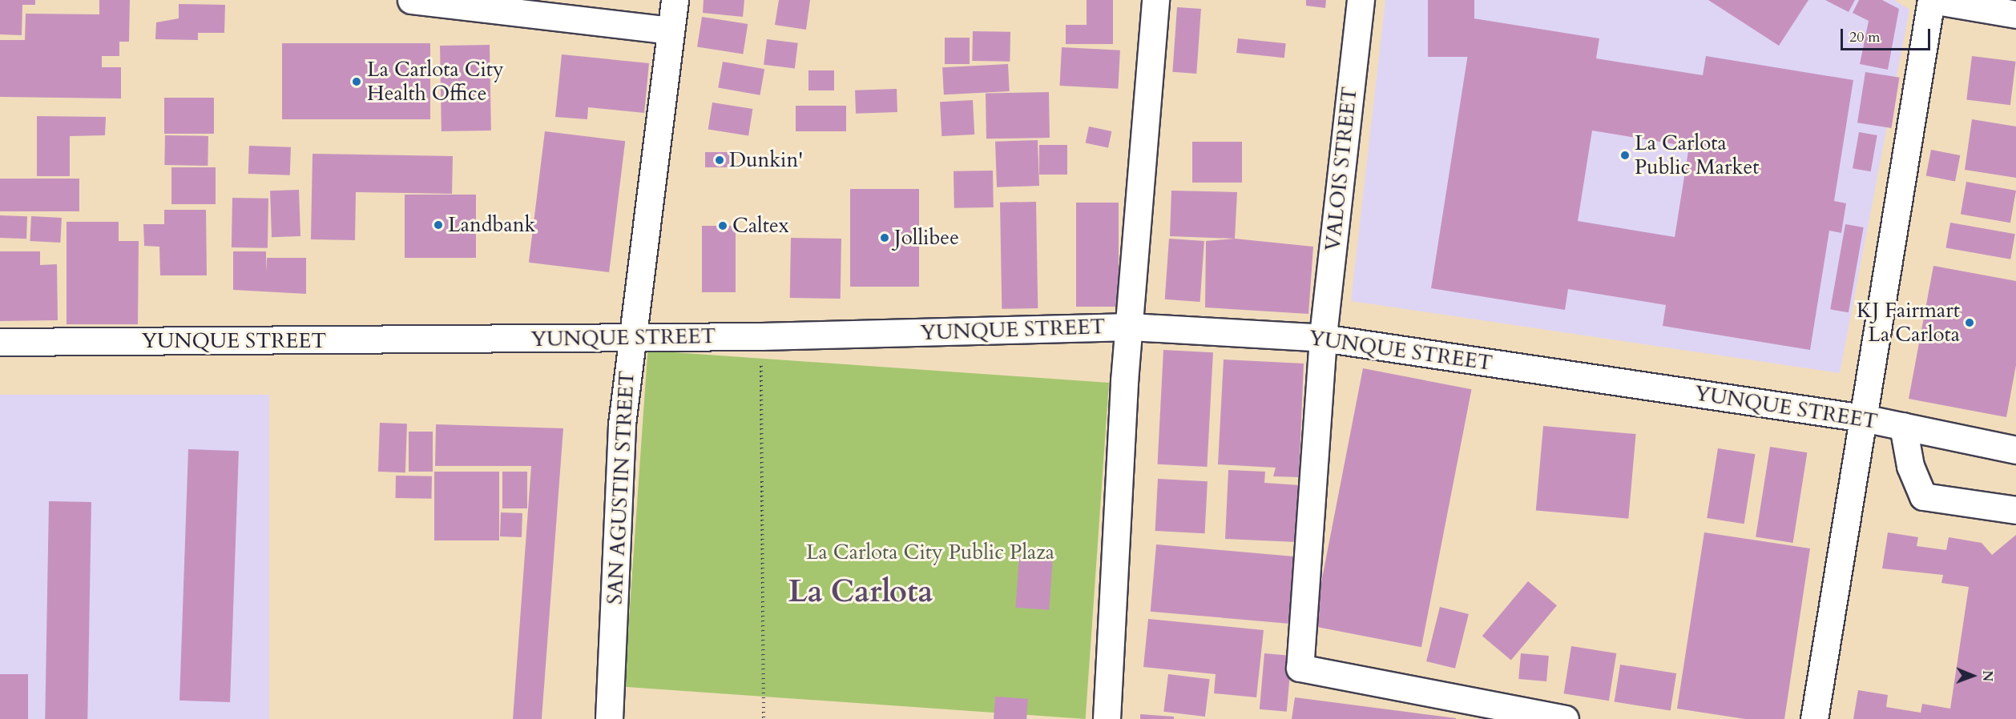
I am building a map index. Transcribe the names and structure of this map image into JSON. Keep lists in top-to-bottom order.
{
  "streets": {
    "street": ["VALOIS STREET", "YUNQUE STREET", "SAN AGUSTIN STREET"]
  },
  "crossings": [
    ["VALOIS STREET", "YUNQUE STREET"],
    ["YUNQUE STREET", "SAN AGUSTIN STREET"]
  ],
  "districts": ["La Carlota"],
  "parks": ["La Carlota City Public Plaza"],
  "places": [
    "La Carlota City Health Office",
    "La Carlota Public Market",
    "Dunkin'",
    "Landbank",
    "Caltex",
    "Jollibee",
    "KJ Fairmart La Carlota"
  ],
  "scale_bar": "20 m",
  "north": "right"
}
